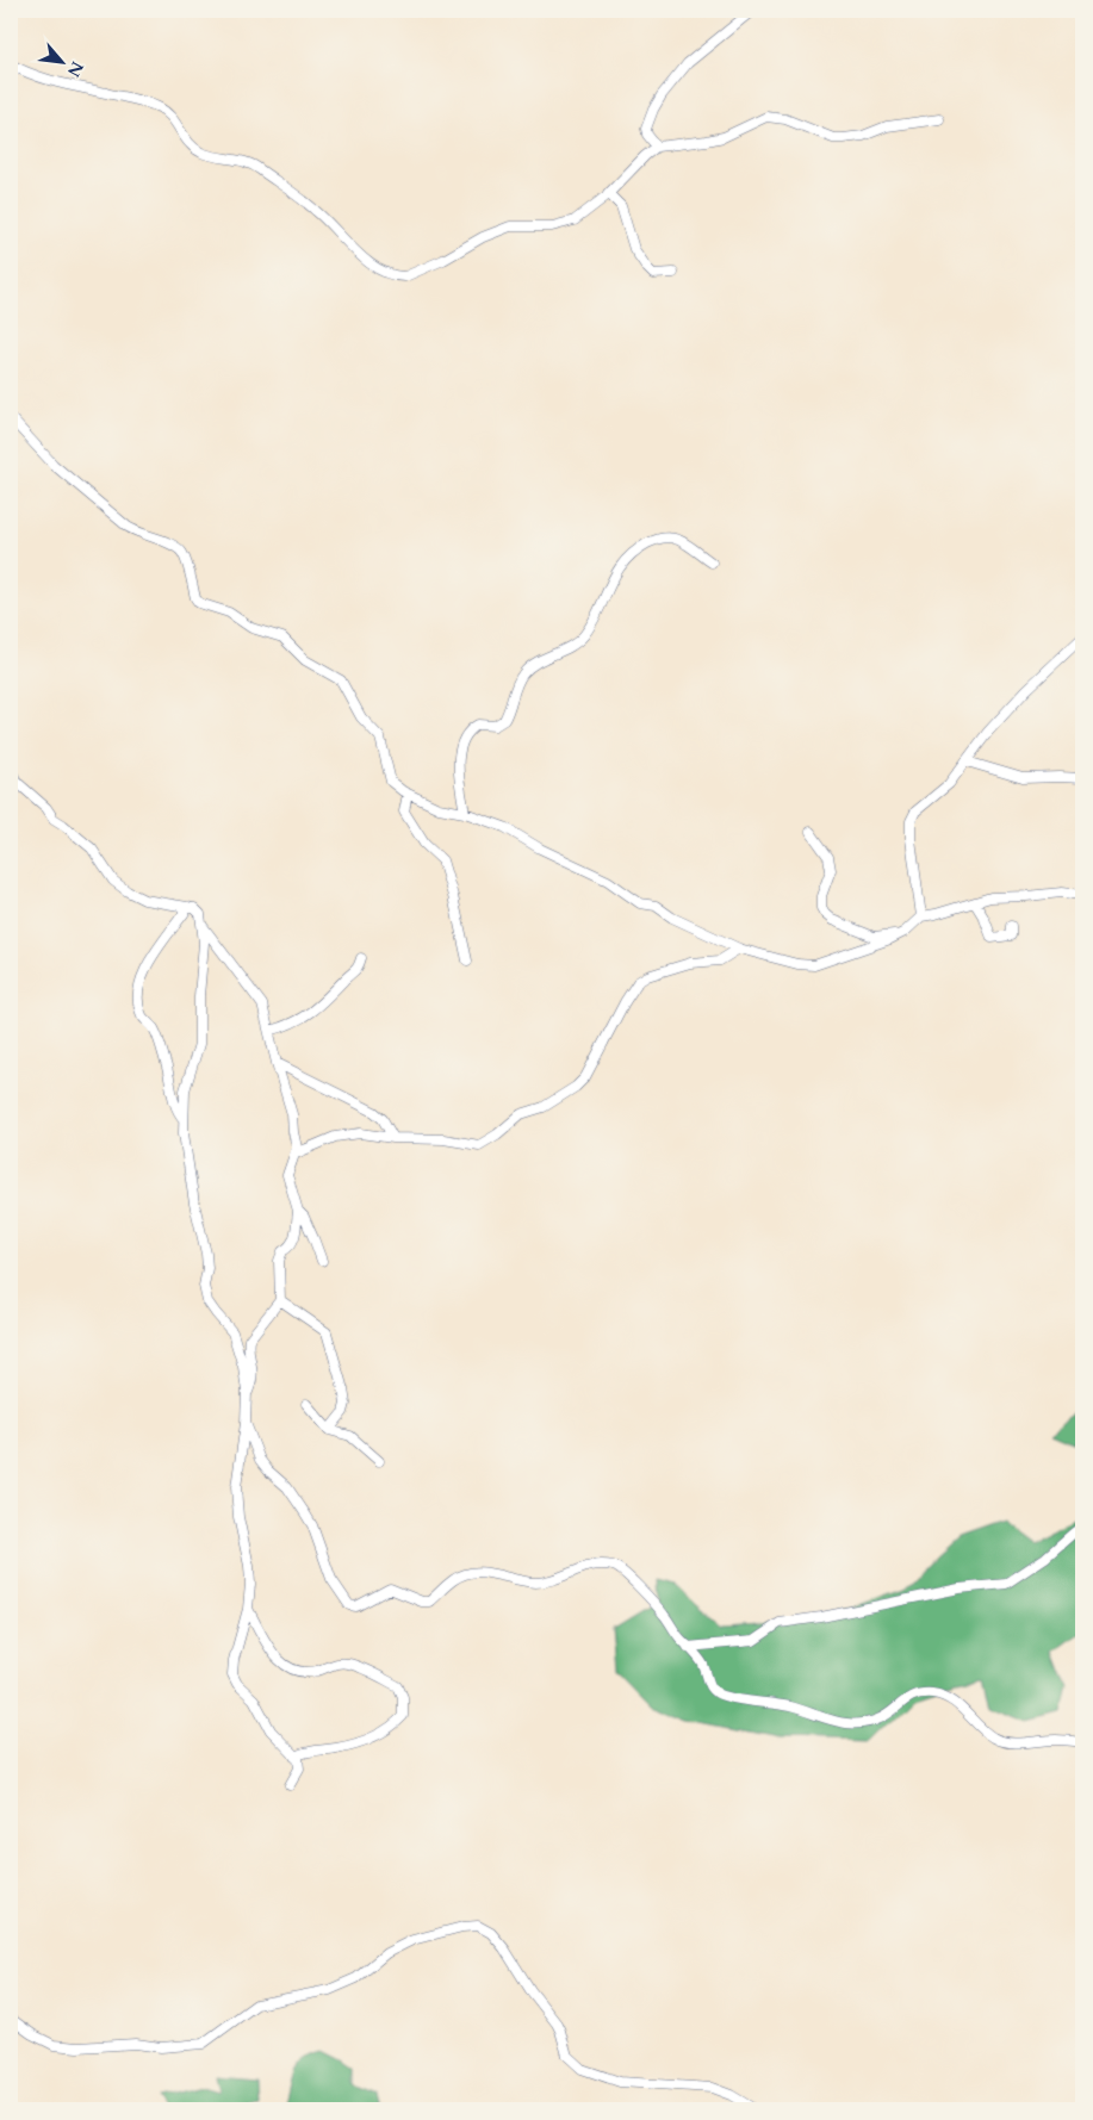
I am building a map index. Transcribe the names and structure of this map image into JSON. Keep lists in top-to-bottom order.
{
  "north": "bottom right"
}
